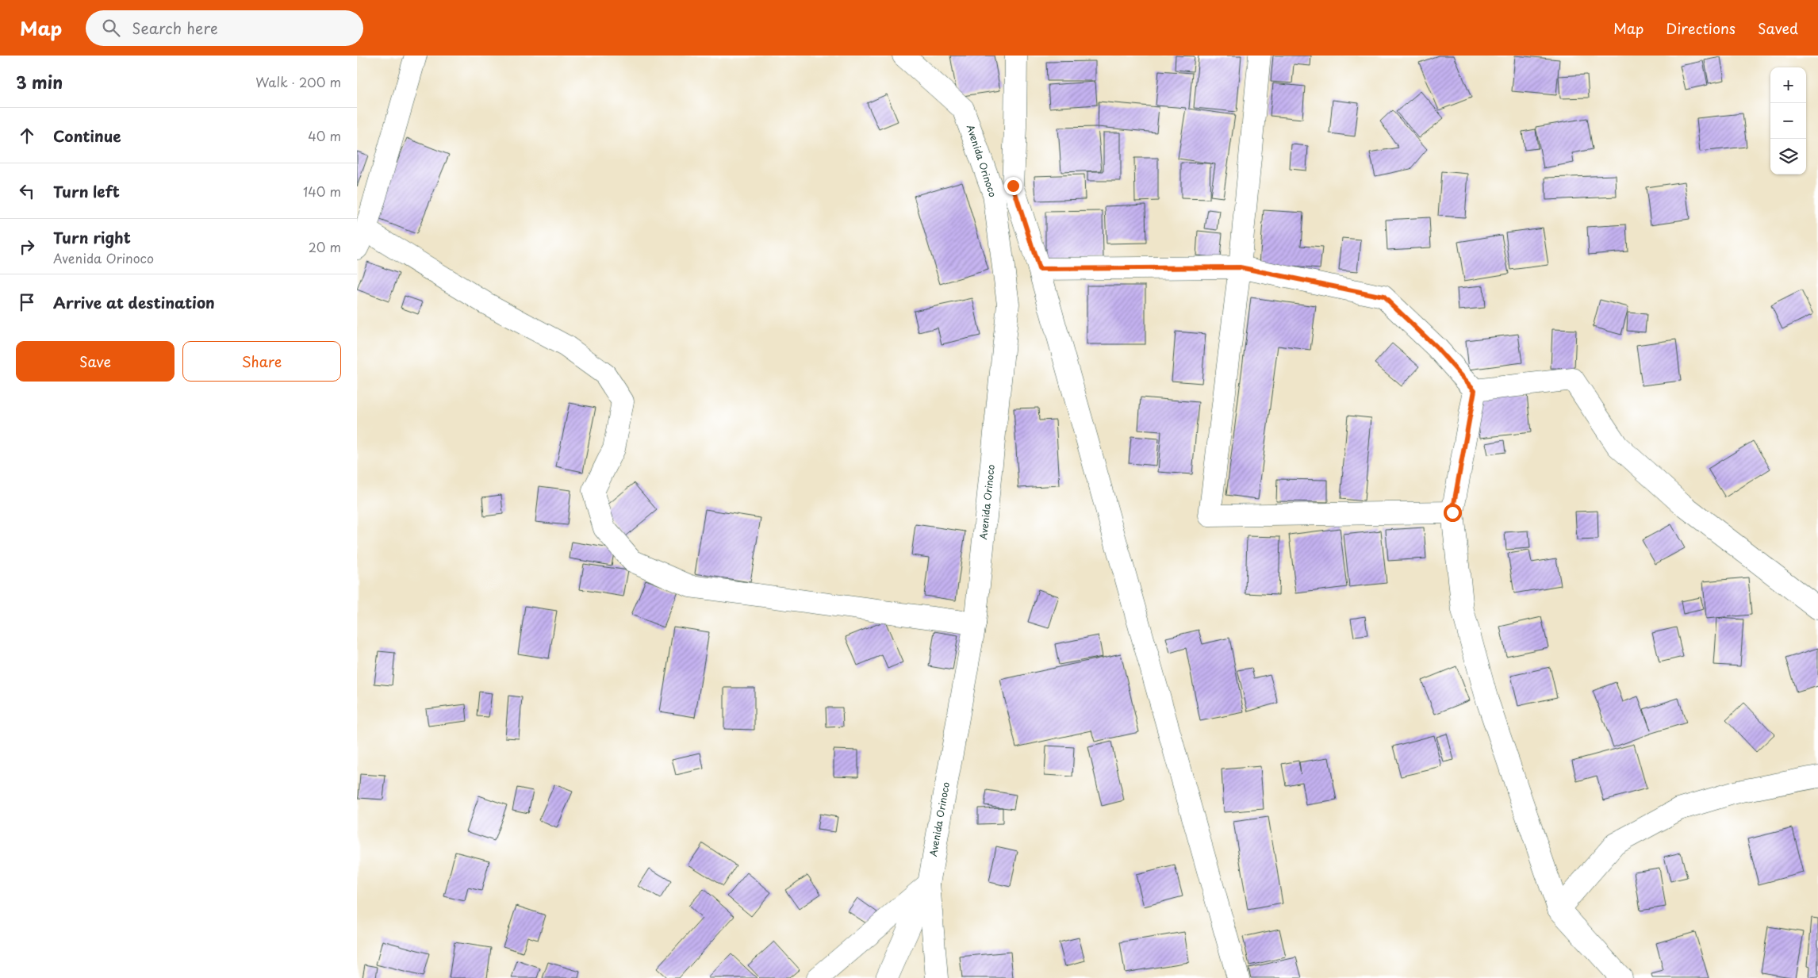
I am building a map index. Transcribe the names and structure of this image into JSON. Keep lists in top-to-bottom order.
{
  "streets": {
    "street": ["Avenida Orinoco"]
  },
  "page": {
    "header": "Map",
    "search": "Search here",
    "nav": ["Map", "Directions", "Saved"],
    "heading": ["3 min", "Walk · 200 m"],
    "map_buttons": ["+", "−"],
    "list": [
      ["Continue", "40 m"],
      ["Turn left", "140 m"],
      ["Turn right", "Avenida Orinoco", "20 m"],
      "Arrive at destination"
    ],
    "buttons": ["Save", "Share"]
  }
}
